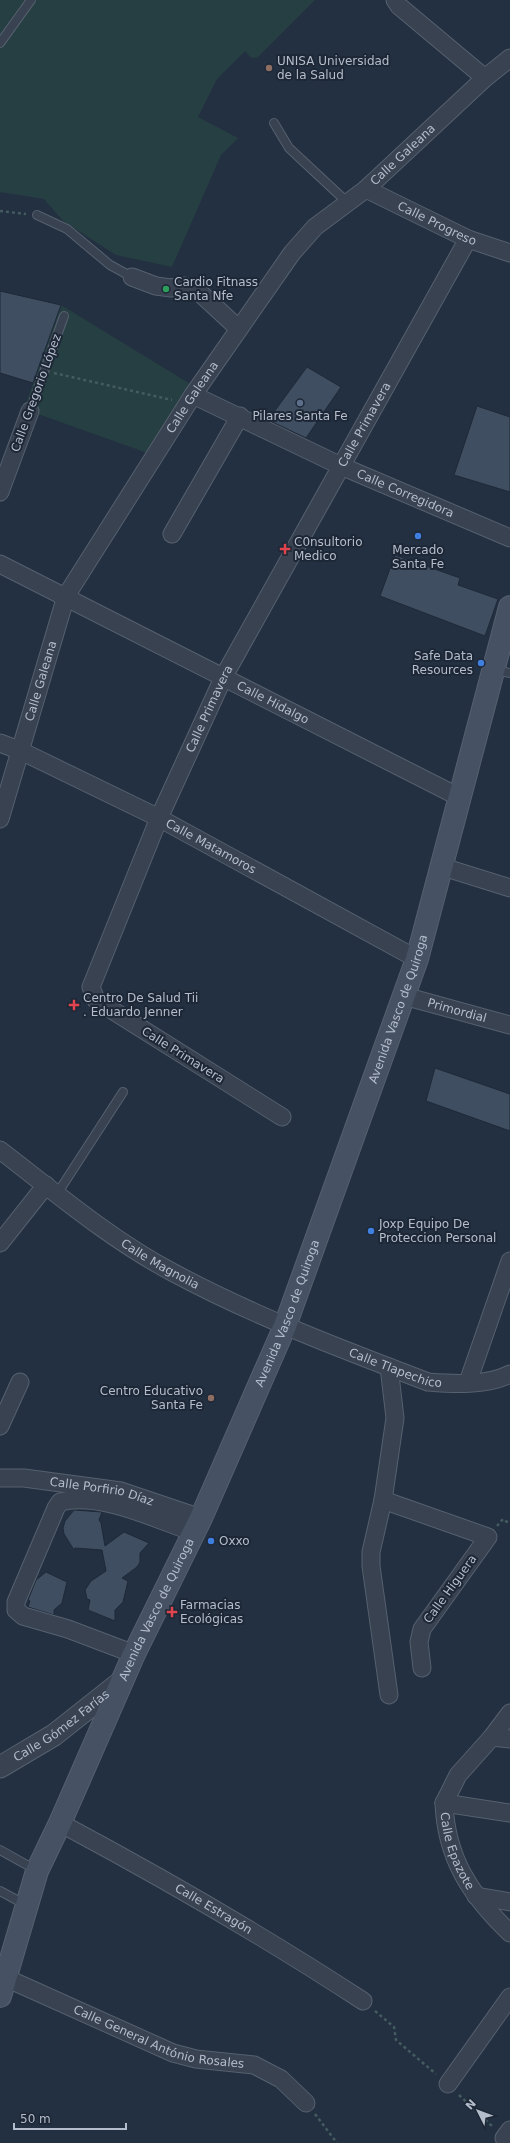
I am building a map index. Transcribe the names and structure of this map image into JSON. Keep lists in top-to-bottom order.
{
  "streets": {
    "main road": ["Avenida Vasco de Quiroga"],
    "street": [
      "Calle Galeana",
      "Calle Progreso",
      "Calle Gregorio López",
      "Calle Primavera",
      "Calle Corregidora",
      "Calle Hidalgo",
      "Calle Matamoros",
      "Primordial",
      "Calle Magnolia",
      "Calle Tlapechico",
      "Calle Porfirio Díaz",
      "Calle Higuera",
      "Calle Gómez Farías",
      "Calle Epazote",
      "Calle Estragón",
      "Calle General António Rosales"
    ]
  },
  "crossings": [
    ["Calle Galeana", "Calle Progreso"],
    ["Calle Galeana", "Calle Corregidora"],
    ["Calle Galeana", "Calle Hidalgo"],
    ["Calle Galeana", "Calle Matamoros"],
    ["Calle Progreso", "Calle Primavera"],
    ["Calle Primavera", "Calle Corregidora"],
    ["Calle Primavera", "Calle Hidalgo"],
    ["Calle Primavera", "Calle Matamoros"],
    ["Calle Hidalgo", "Avenida Vasco de Quiroga"],
    ["Calle Matamoros", "Avenida Vasco de Quiroga"],
    ["Avenida Vasco de Quiroga", "Primordial"],
    ["Avenida Vasco de Quiroga", "Calle Magnolia"],
    ["Avenida Vasco de Quiroga", "Calle Tlapechico"],
    ["Avenida Vasco de Quiroga", "Calle Porfirio Díaz"],
    ["Avenida Vasco de Quiroga", "Calle Gómez Farías"],
    ["Avenida Vasco de Quiroga", "Calle Estragón"],
    ["Avenida Vasco de Quiroga", "Calle General António Rosales"],
    ["Calle Magnolia", "Calle Tlapechico"]
  ],
  "places": {
    "other": [
      "UNISA Universidad de la Salud",
      "Cardio Fitnass Santa Nfe",
      "Pilares Santa Fe",
      "Mercado Santa Fe",
      "Safe Data Resources",
      "Joxp Equipo De Proteccion Personal",
      "Centro Educativo Santa Fe",
      "Oxxo"
    ],
    "health": ["C0nsultorio Medico", "Centro De Salud Tii . Eduardo Jenner", "Farmacias Ecológicas"]
  },
  "scale_bar": "50 m",
  "north": "top left"
}
